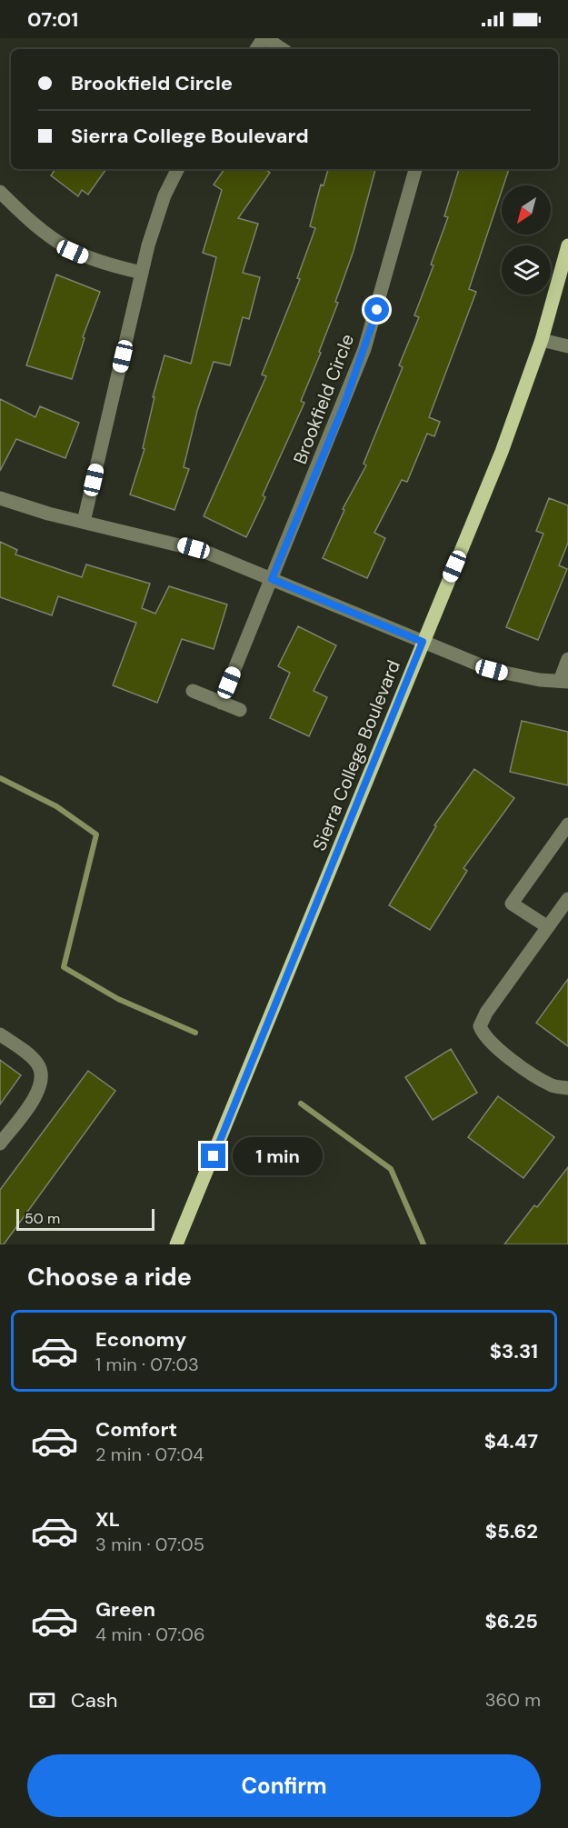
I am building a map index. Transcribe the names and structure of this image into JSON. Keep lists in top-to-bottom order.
{
  "streets": {
    "main road": ["Sierra College Boulevard"],
    "street": ["Brookfield Circle"]
  },
  "scale_bar": "50 m",
  "north": "bottom left",
  "page": {
    "status": "07:01",
    "banner": ["Brookfield Circle", "Sierra College Boulevard"],
    "bubble": "1 min",
    "scale": "50 m",
    "heading": "Choose a ride",
    "list": [
      {
        "name": "Economy",
        "note": "1 min · 07:03",
        "value": "$3.31"
      },
      {
        "name": "Comfort",
        "note": "2 min · 07:04",
        "value": "$4.47"
      },
      {
        "name": "XL",
        "note": "3 min · 07:05",
        "value": "$5.62"
      },
      {
        "name": "Green",
        "note": "4 min · 07:06",
        "value": "$6.25"
      }
    ],
    "pay": ["Cash", "360 m"],
    "buttons": "Confirm"
  }
}
